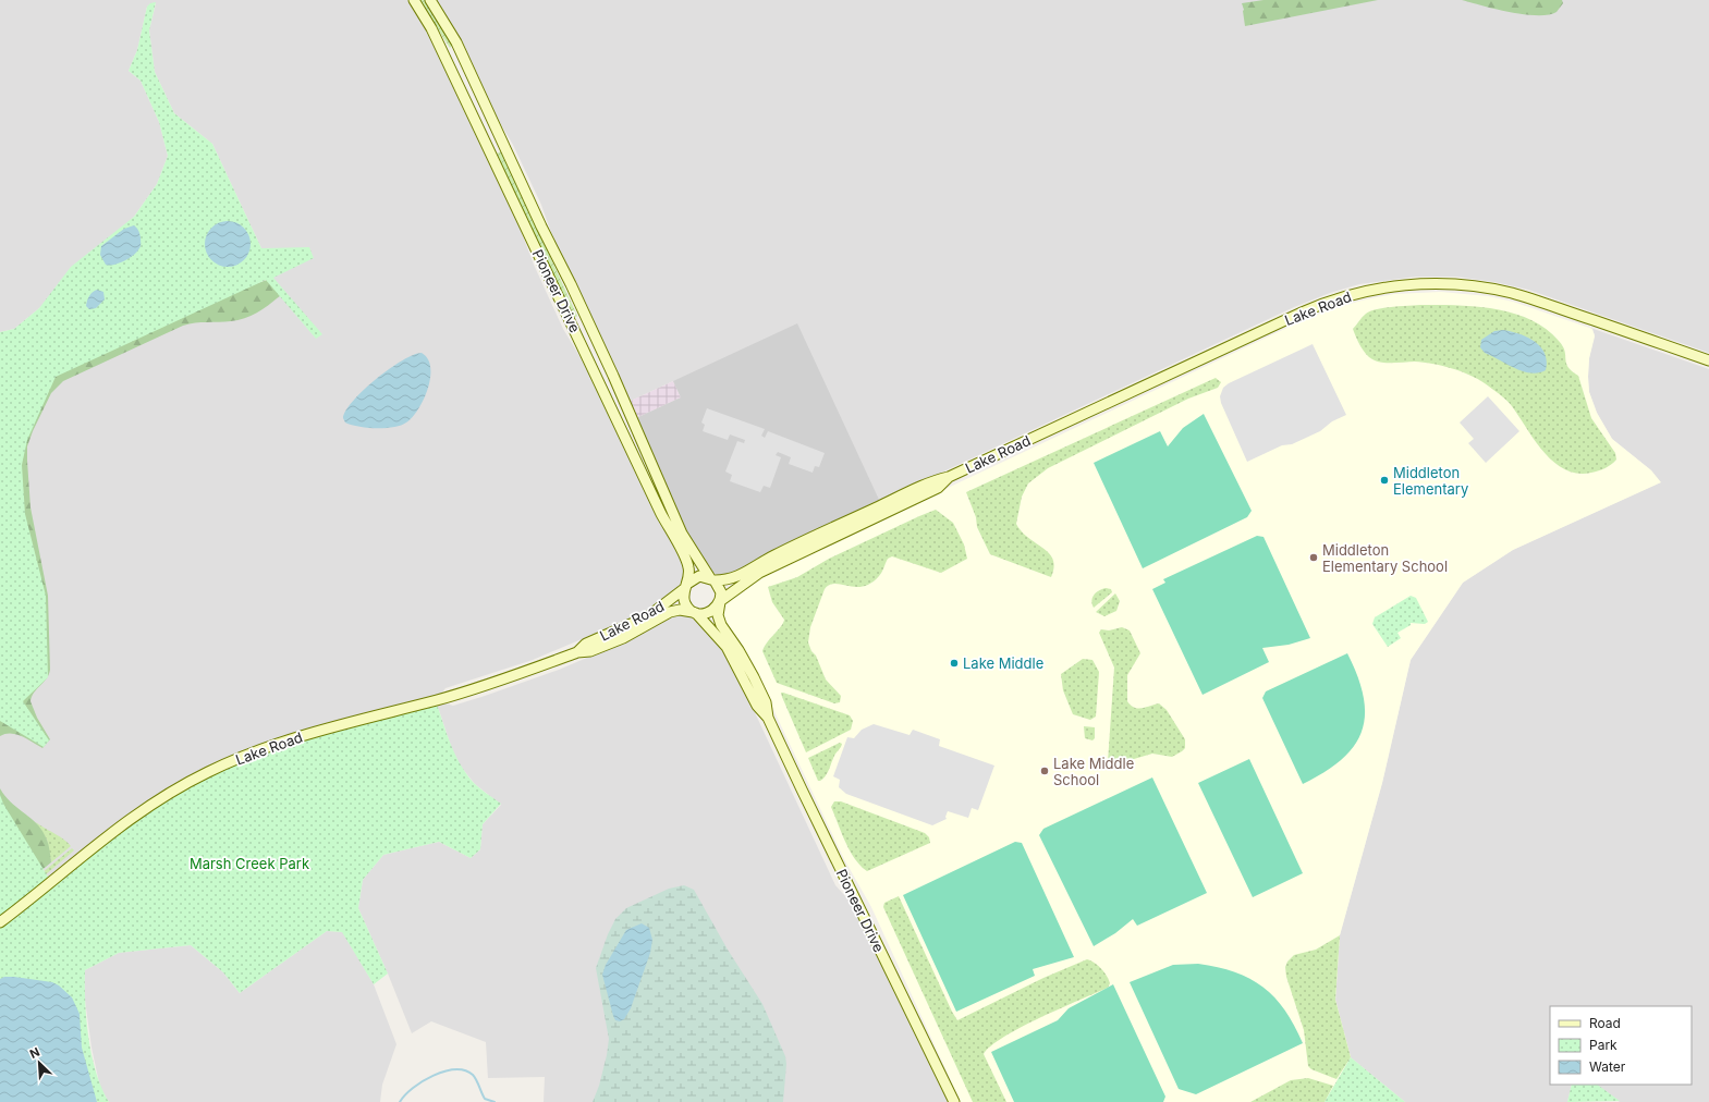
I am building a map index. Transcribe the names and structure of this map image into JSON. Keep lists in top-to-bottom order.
{
  "streets": {
    "street": ["Pioneer Drive", "Lake Road"]
  },
  "crossings": [
    ["Pioneer Drive", "Lake Road"]
  ],
  "parks": ["Marsh Creek Park"],
  "places": [
    "Middleton Elementary",
    "Middleton Elementary School",
    "Lake Middle",
    "Lake Middle School"
  ],
  "legend": ["Road", "Park", "Water"],
  "north": "top left"
}
